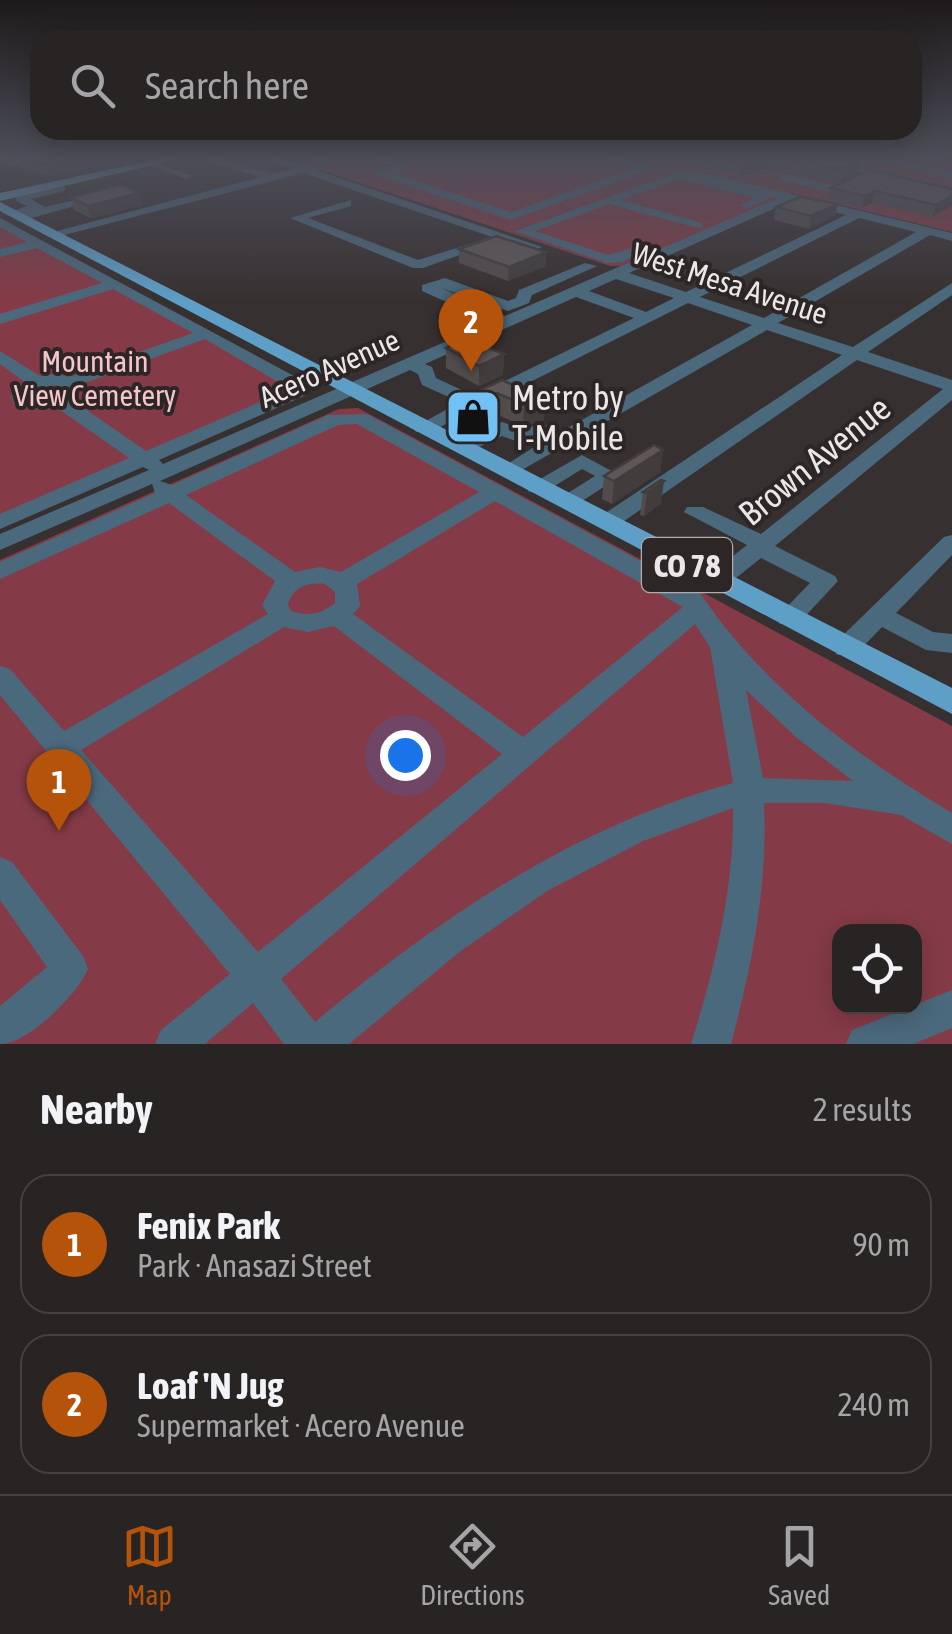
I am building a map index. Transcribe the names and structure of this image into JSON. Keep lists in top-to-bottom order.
{
  "streets": {
    "main road": ["CO 78"],
    "street": ["West Mesa Avenue", "Acero Avenue", "Brown Avenue"]
  },
  "crossings": [
    ["West Mesa Avenue", "Acero Avenue"],
    ["West Mesa Avenue", "Brown Avenue"],
    ["Acero Avenue", "CO 78"],
    ["Brown Avenue", "CO 78"]
  ],
  "parks": ["Mountain View Cemetery"],
  "places": {
    "shop": ["Metro by T-Mobile"]
  },
  "page": {
    "search": "Search here",
    "pins": ["2", "1"],
    "heading": ["Nearby", "2 results"],
    "list": [
      {
        "mark": "1",
        "name": "Fenix Park",
        "note": "Park · Anasazi Street",
        "value": "90 m"
      },
      {
        "mark": "2",
        "name": "Loaf 'N Jug",
        "note": "Supermarket · Acero Avenue",
        "value": "240 m"
      }
    ],
    "nav": ["Map", "Directions", "Saved"]
  }
}
